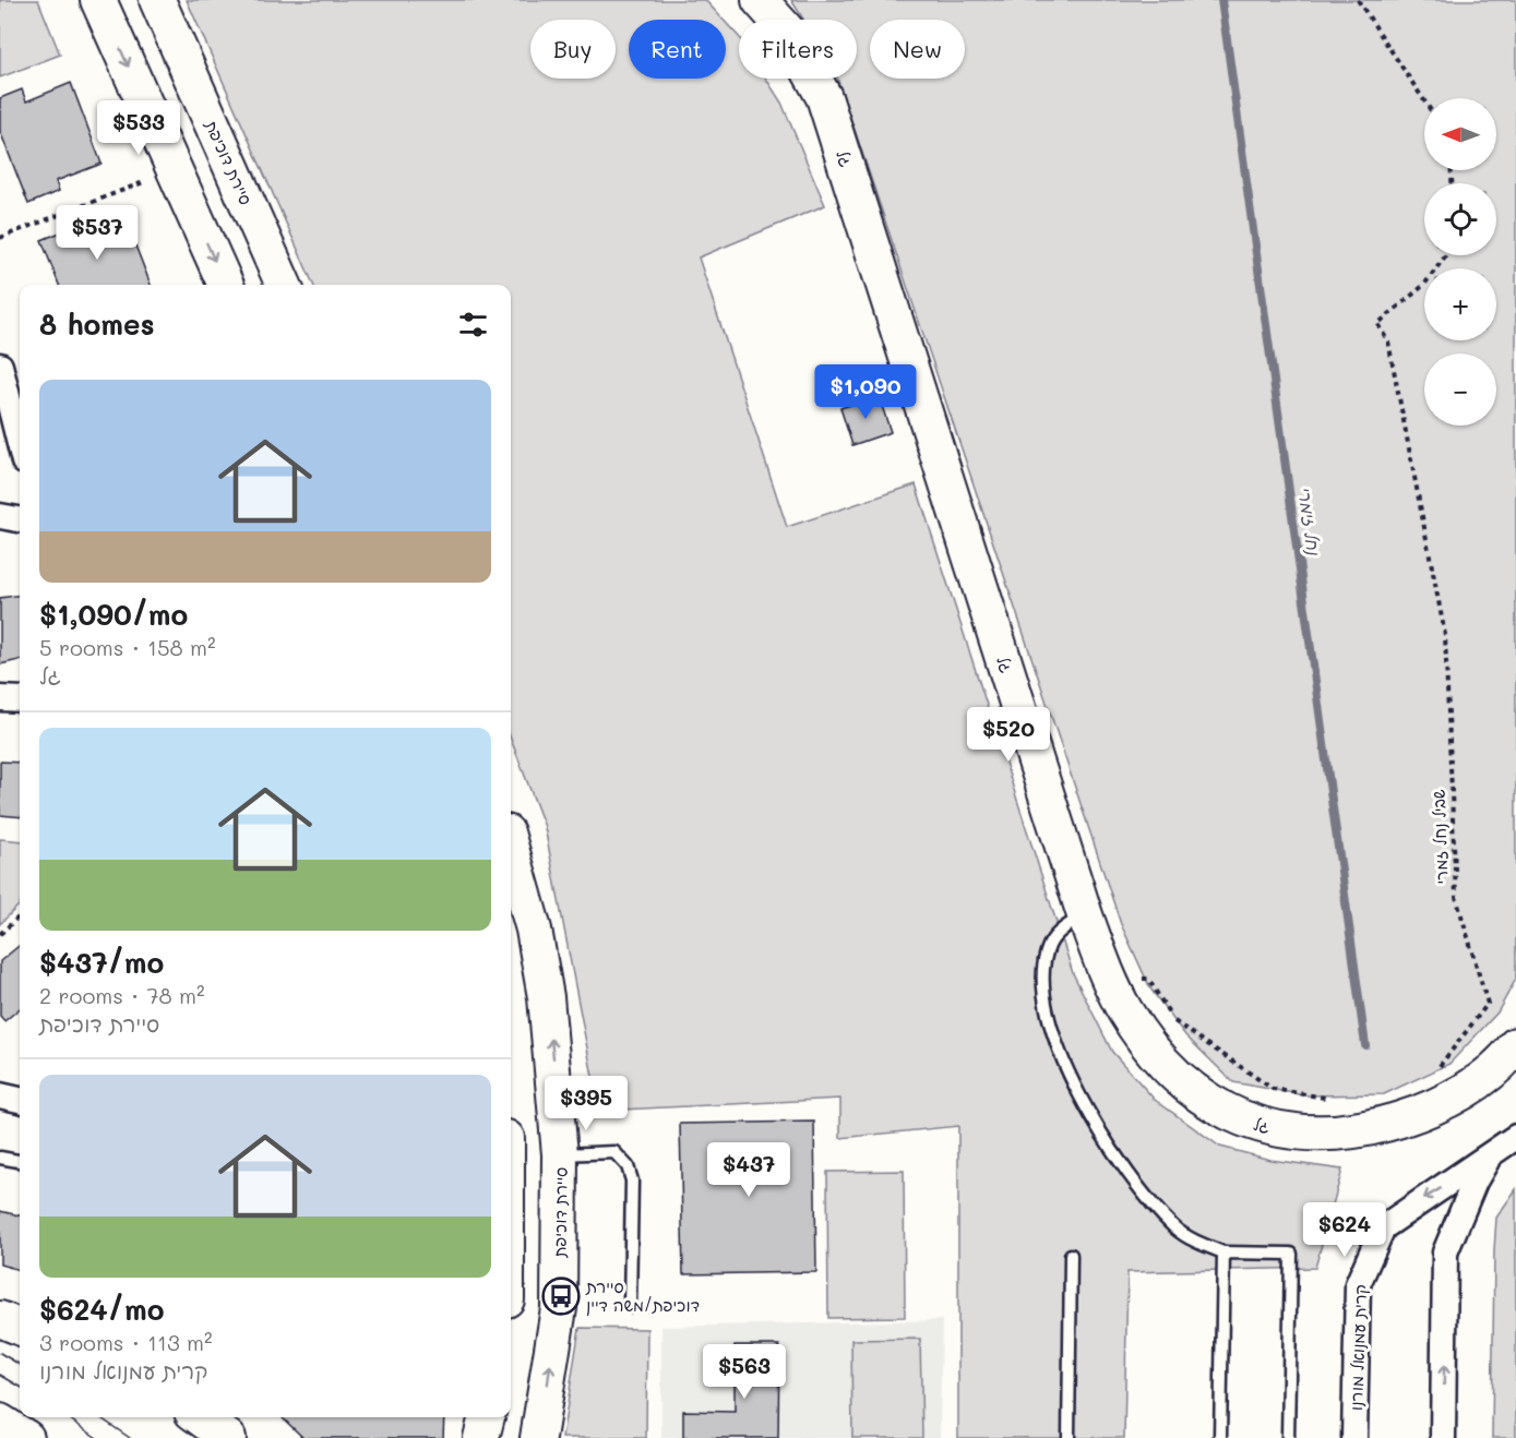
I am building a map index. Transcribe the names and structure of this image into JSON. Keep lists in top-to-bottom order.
{
  "streets": {
    "street": ["גל", "סיירת דוכיפת", "קרית עמנואל מורנו"],
    "path": ["שביל נחל זמרי"]
  },
  "one_way": ["סיירת דוכיפת"],
  "water": ["נחל זימרי"],
  "places": {
    "bus stop": ["סיירת דוכיפת/משה דיין"]
  },
  "north": "left",
  "page": {
    "chip": [
      "Buy",
      "Rent",
      "Filters",
      "New"
    ],
    "map_buttons": ["+", "−"],
    "price": [
      "$533",
      "$537",
      "$1,090",
      "$520",
      "$395",
      "$437",
      "$624",
      "$563"
    ],
    "heading": "8 homes",
    "list": [
      {
        "name": "$1,090/mo",
        "note": "5 rooms · 158 m² · גל"
      },
      {
        "name": "$437/mo",
        "note": "2 rooms · 78 m² · סיירת דוכיפת"
      },
      {
        "name": "$624/mo",
        "note": "3 rooms · 113 m² · קרית עמנואל מורנו"
      }
    ]
  }
}
